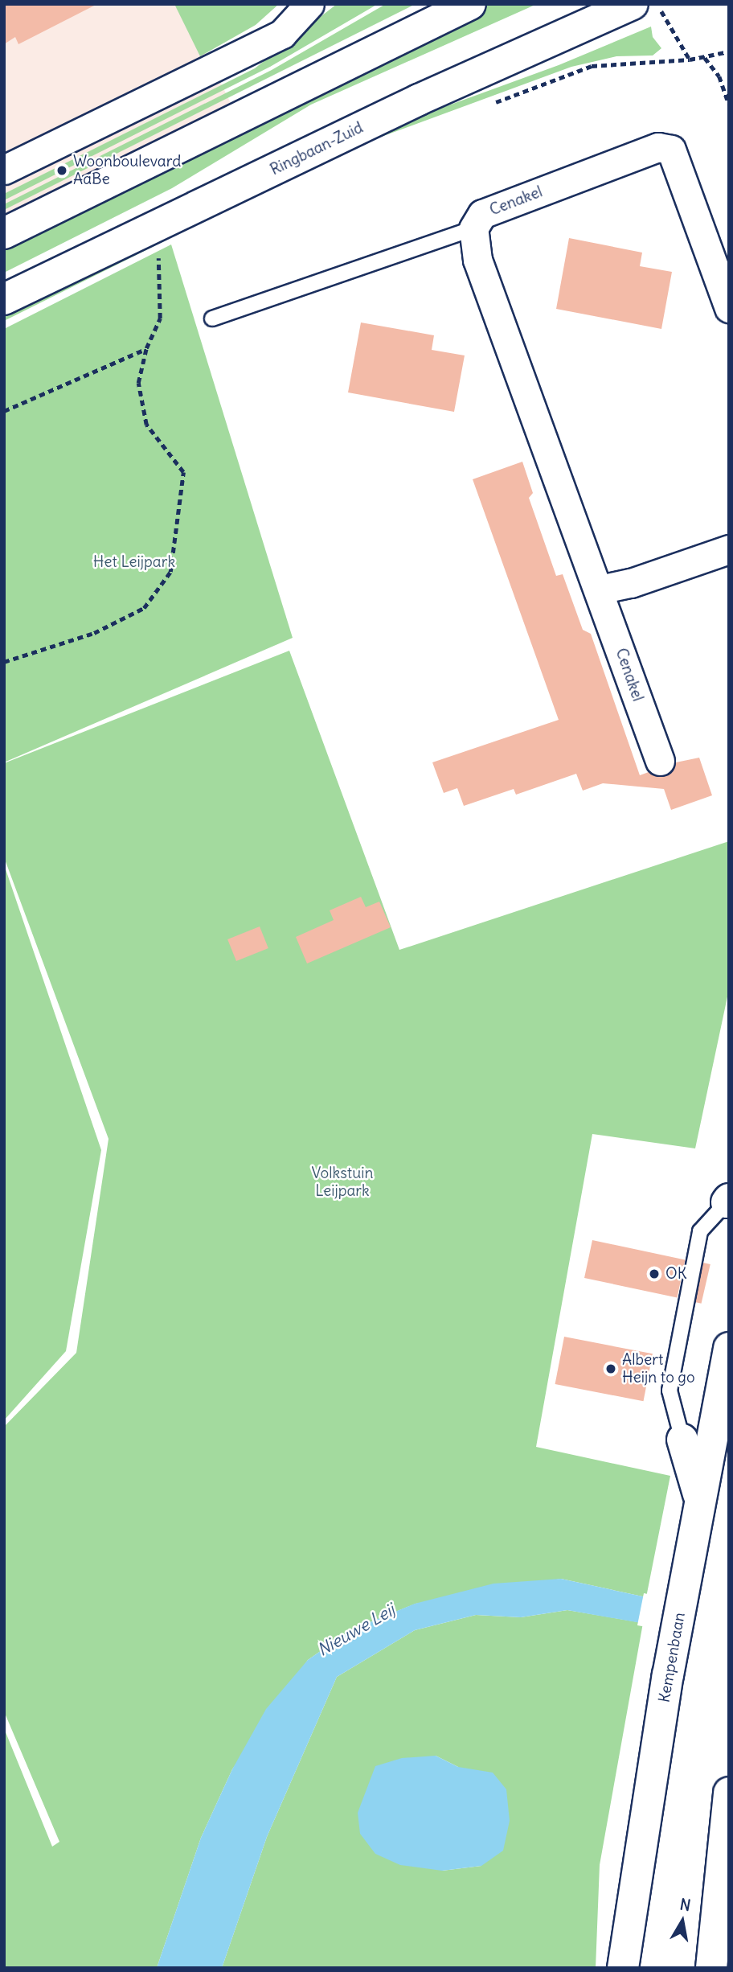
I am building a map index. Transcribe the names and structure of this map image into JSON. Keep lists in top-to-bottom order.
{
  "streets": {
    "main road": ["Ringbaan-Zuid", "Kempenbaan"],
    "street": ["Cenakel"]
  },
  "water": ["Nieuwe Leij"],
  "parks": ["Het Leijpark", "Volkstuin Leijpark"],
  "places": ["Woonboulevard AaBe", "OK", "Albert Heijn to go"],
  "north": "top"
}
